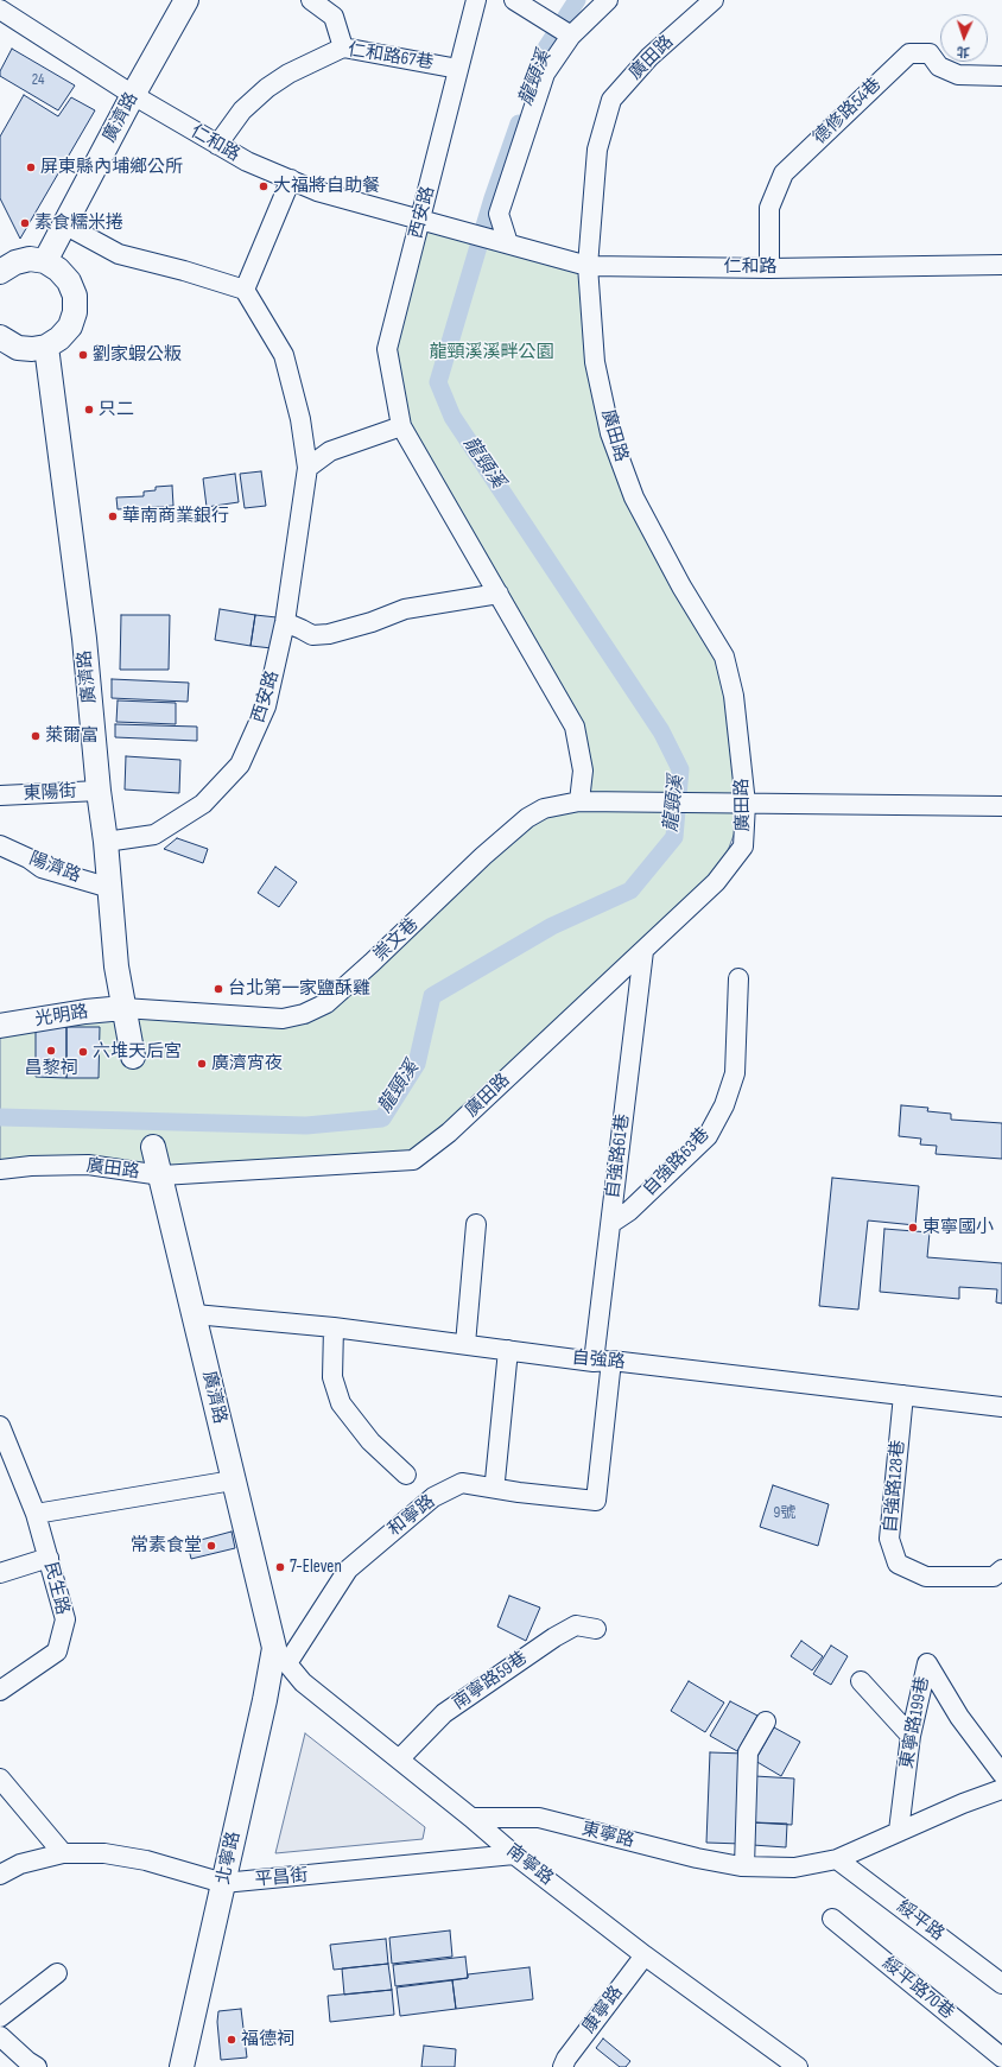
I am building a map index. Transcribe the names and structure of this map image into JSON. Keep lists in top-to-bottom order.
{
  "streets": {
    "main road": ["廣濟路", "光明路", "北寧路"],
    "street": [
      "仁和路67巷",
      "廣田路",
      "德修路54巷",
      "仁和路",
      "西安路",
      "東陽街",
      "陽濟路",
      "崇文巷",
      "自強路61巷",
      "自強路63巷",
      "自強路",
      "自強路128巷",
      "和寧路",
      "民生路",
      "南寧路59巷",
      "東寧路199巷",
      "東寧路",
      "南寧路",
      "平昌街",
      "綏平路",
      "綏平路70巷",
      "康寧路"
    ]
  },
  "crossings": [
    ["仁和路67巷", "仁和路"],
    ["仁和路67巷", "西安路"],
    ["廣田路", "廣濟路"],
    ["廣田路", "仁和路"],
    ["廣田路", "崇文巷"],
    ["廣田路", "自強路61巷"],
    ["德修路54巷", "仁和路"],
    ["廣濟路", "仁和路"],
    ["廣濟路", "西安路"],
    ["廣濟路", "東陽街"],
    ["廣濟路", "陽濟路"],
    ["廣濟路", "崇文巷"],
    ["廣濟路", "光明路"],
    ["廣濟路", "自強路"],
    ["廣濟路", "和寧路"],
    ["廣濟路", "北寧路"],
    ["廣濟路", "南寧路"],
    ["仁和路", "西安路"],
    ["西安路", "崇文巷"],
    ["崇文巷", "光明路"],
    ["自強路61巷", "自強路63巷"],
    ["自強路61巷", "自強路"],
    ["自強路61巷", "和寧路"],
    ["自強路", "自強路128巷"],
    ["和寧路", "北寧路"],
    ["和寧路", "南寧路"],
    ["南寧路59巷", "南寧路"],
    ["東寧路199巷", "東寧路"],
    ["東寧路", "南寧路"],
    ["東寧路", "綏平路"],
    ["北寧路", "南寧路"],
    ["北寧路", "平昌街"],
    ["南寧路", "平昌街"],
    ["南寧路", "康寧路"]
  ],
  "water": ["龍頸溪"],
  "parks": ["龍頸溪溪畔公園"],
  "places": [
    "屏東縣內埔鄉公所",
    "大福將自助餐",
    "素食糯米捲",
    "劉家蝦公粄",
    "只二",
    "華南商業銀行",
    "萊爾富",
    "台北第一家鹽酥雞",
    "昌黎祠",
    "六堆天后宮",
    "廣濟宵夜",
    "東寧國小",
    "常素食堂",
    "7-Eleven",
    "福德祠"
  ],
  "house_numbers": ["24", "9號"],
  "north": "bottom"
}
